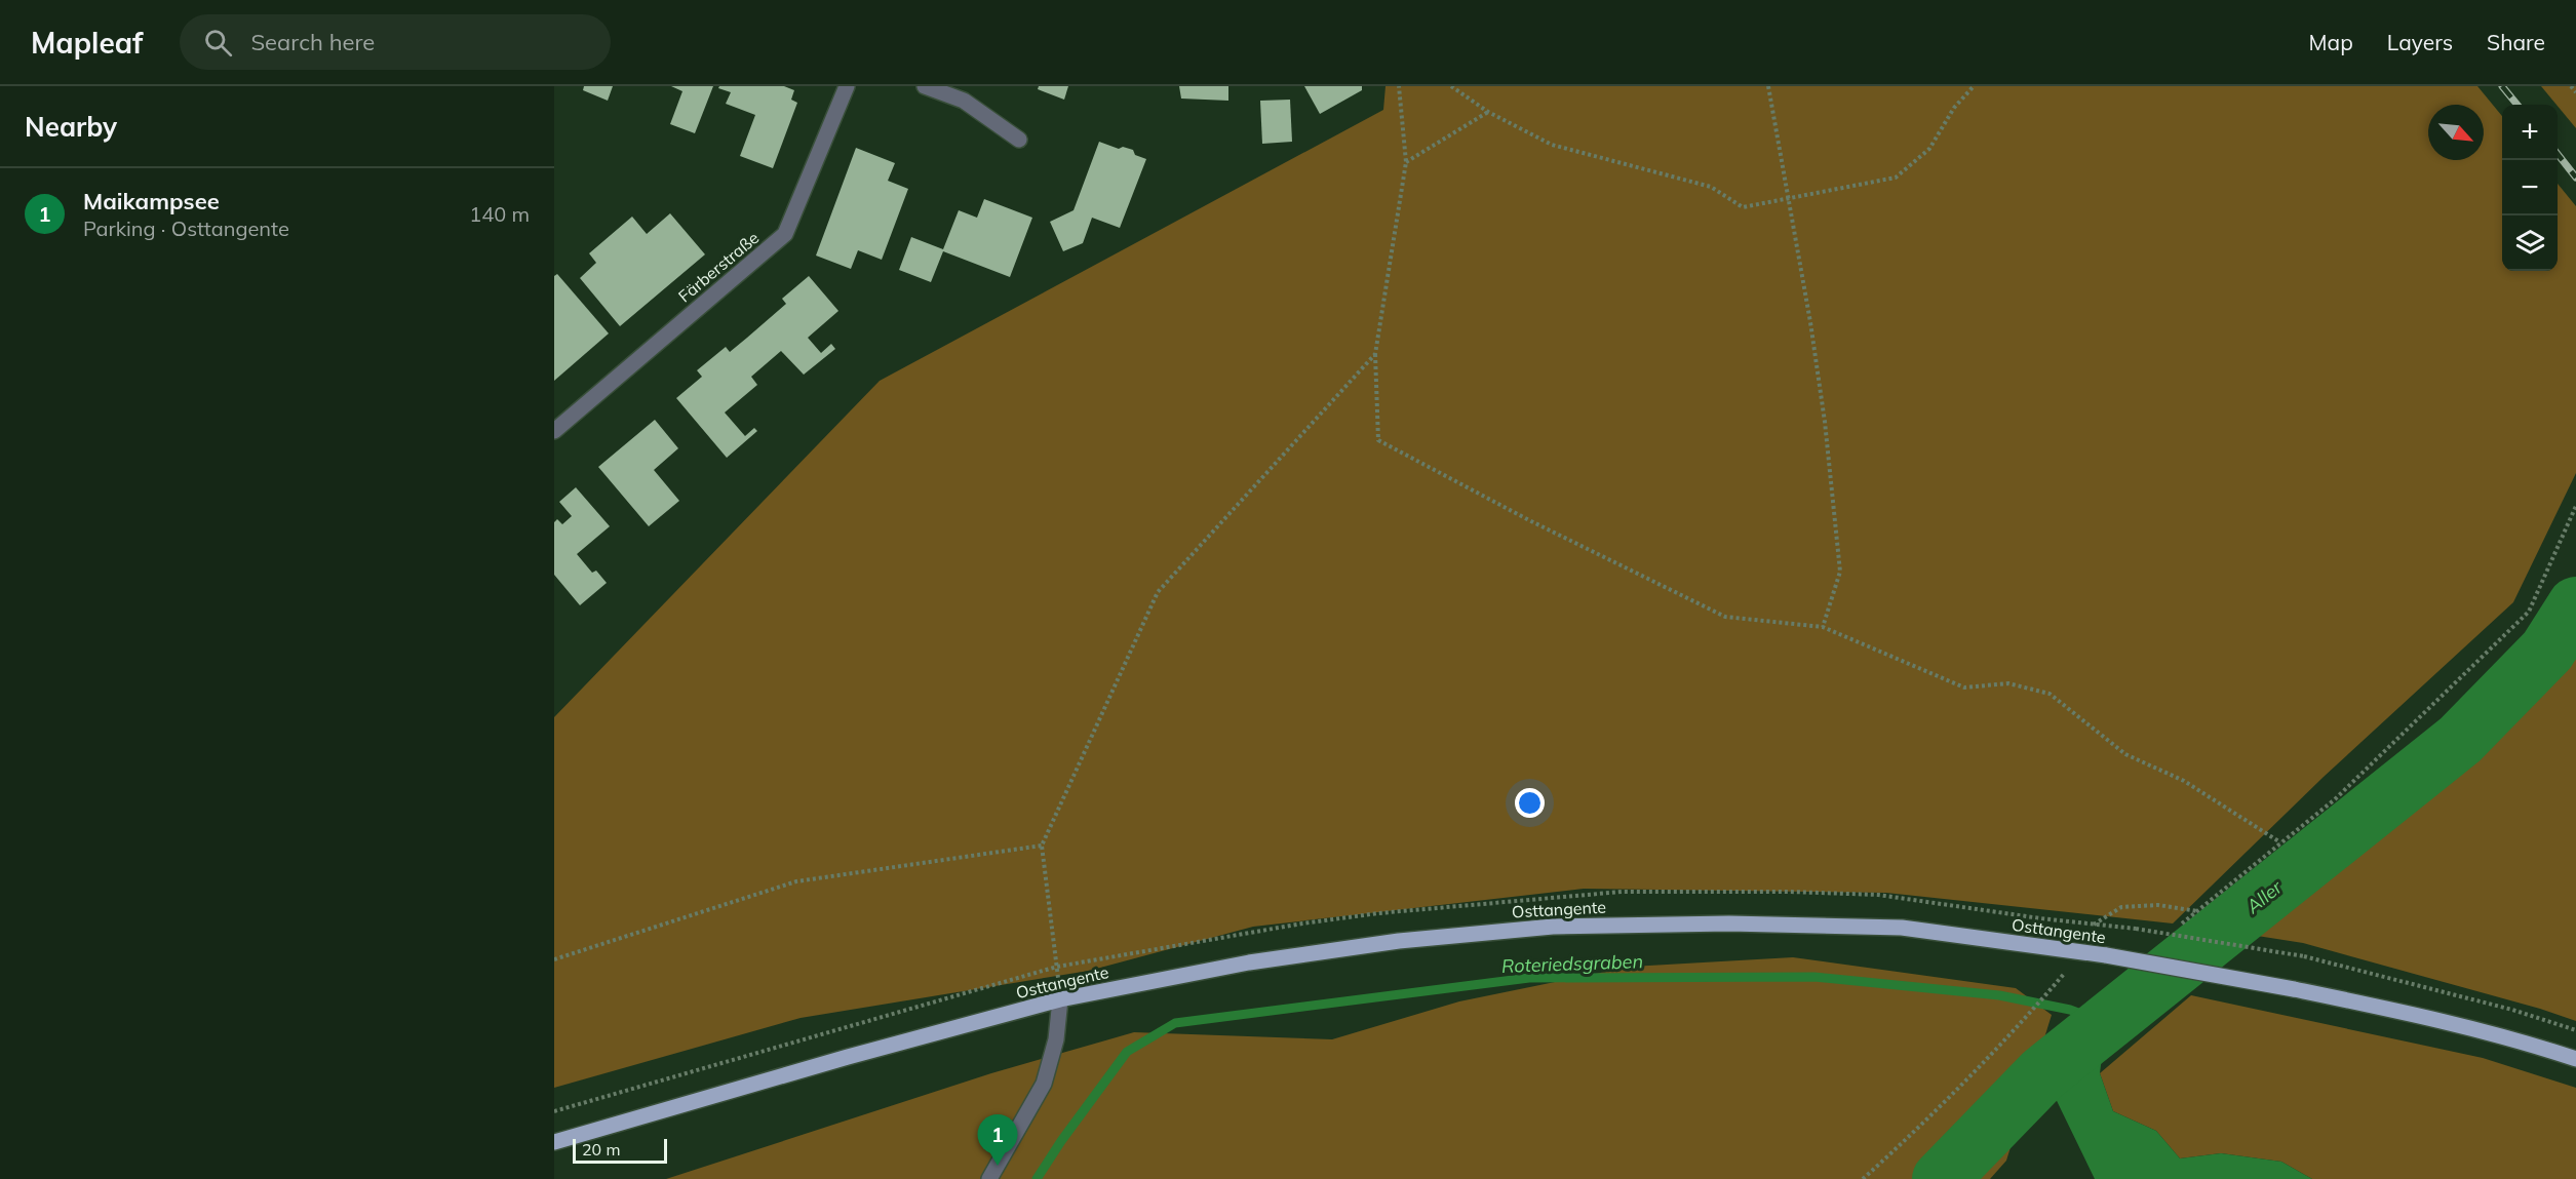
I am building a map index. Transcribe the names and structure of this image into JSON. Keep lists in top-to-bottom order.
{
  "streets": {
    "main road": ["Osttangente"],
    "street": ["Färberstraße"]
  },
  "water": ["Aller", "Roteriedsgraben"],
  "scale_bar": "20 m",
  "north": "bottom right",
  "page": {
    "header": "Mapleaf",
    "search": "Search here",
    "nav": ["Map", "Layers", "Share"],
    "heading": "Nearby",
    "map_buttons": ["+", "−"],
    "list": [
      {
        "mark": "1",
        "name": "Maikampsee",
        "note": "Parking · Osttangente",
        "value": "140 m"
      }
    ],
    "pins": "1",
    "scale": "20 m"
  }
}
